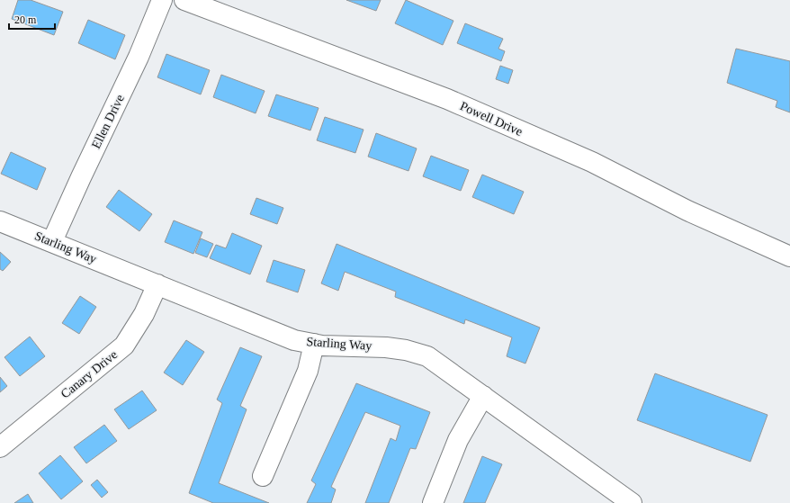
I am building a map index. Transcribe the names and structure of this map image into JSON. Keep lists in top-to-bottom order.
{
  "streets": {
    "street": [
      "Powell Drive",
      "Ellen Drive",
      "Starling Way",
      "Canary Drive"
    ]
  },
  "crossings": [
    ["Ellen Drive", "Starling Way"],
    ["Starling Way", "Canary Drive"]
  ],
  "scale_bar": "20 m"
}
